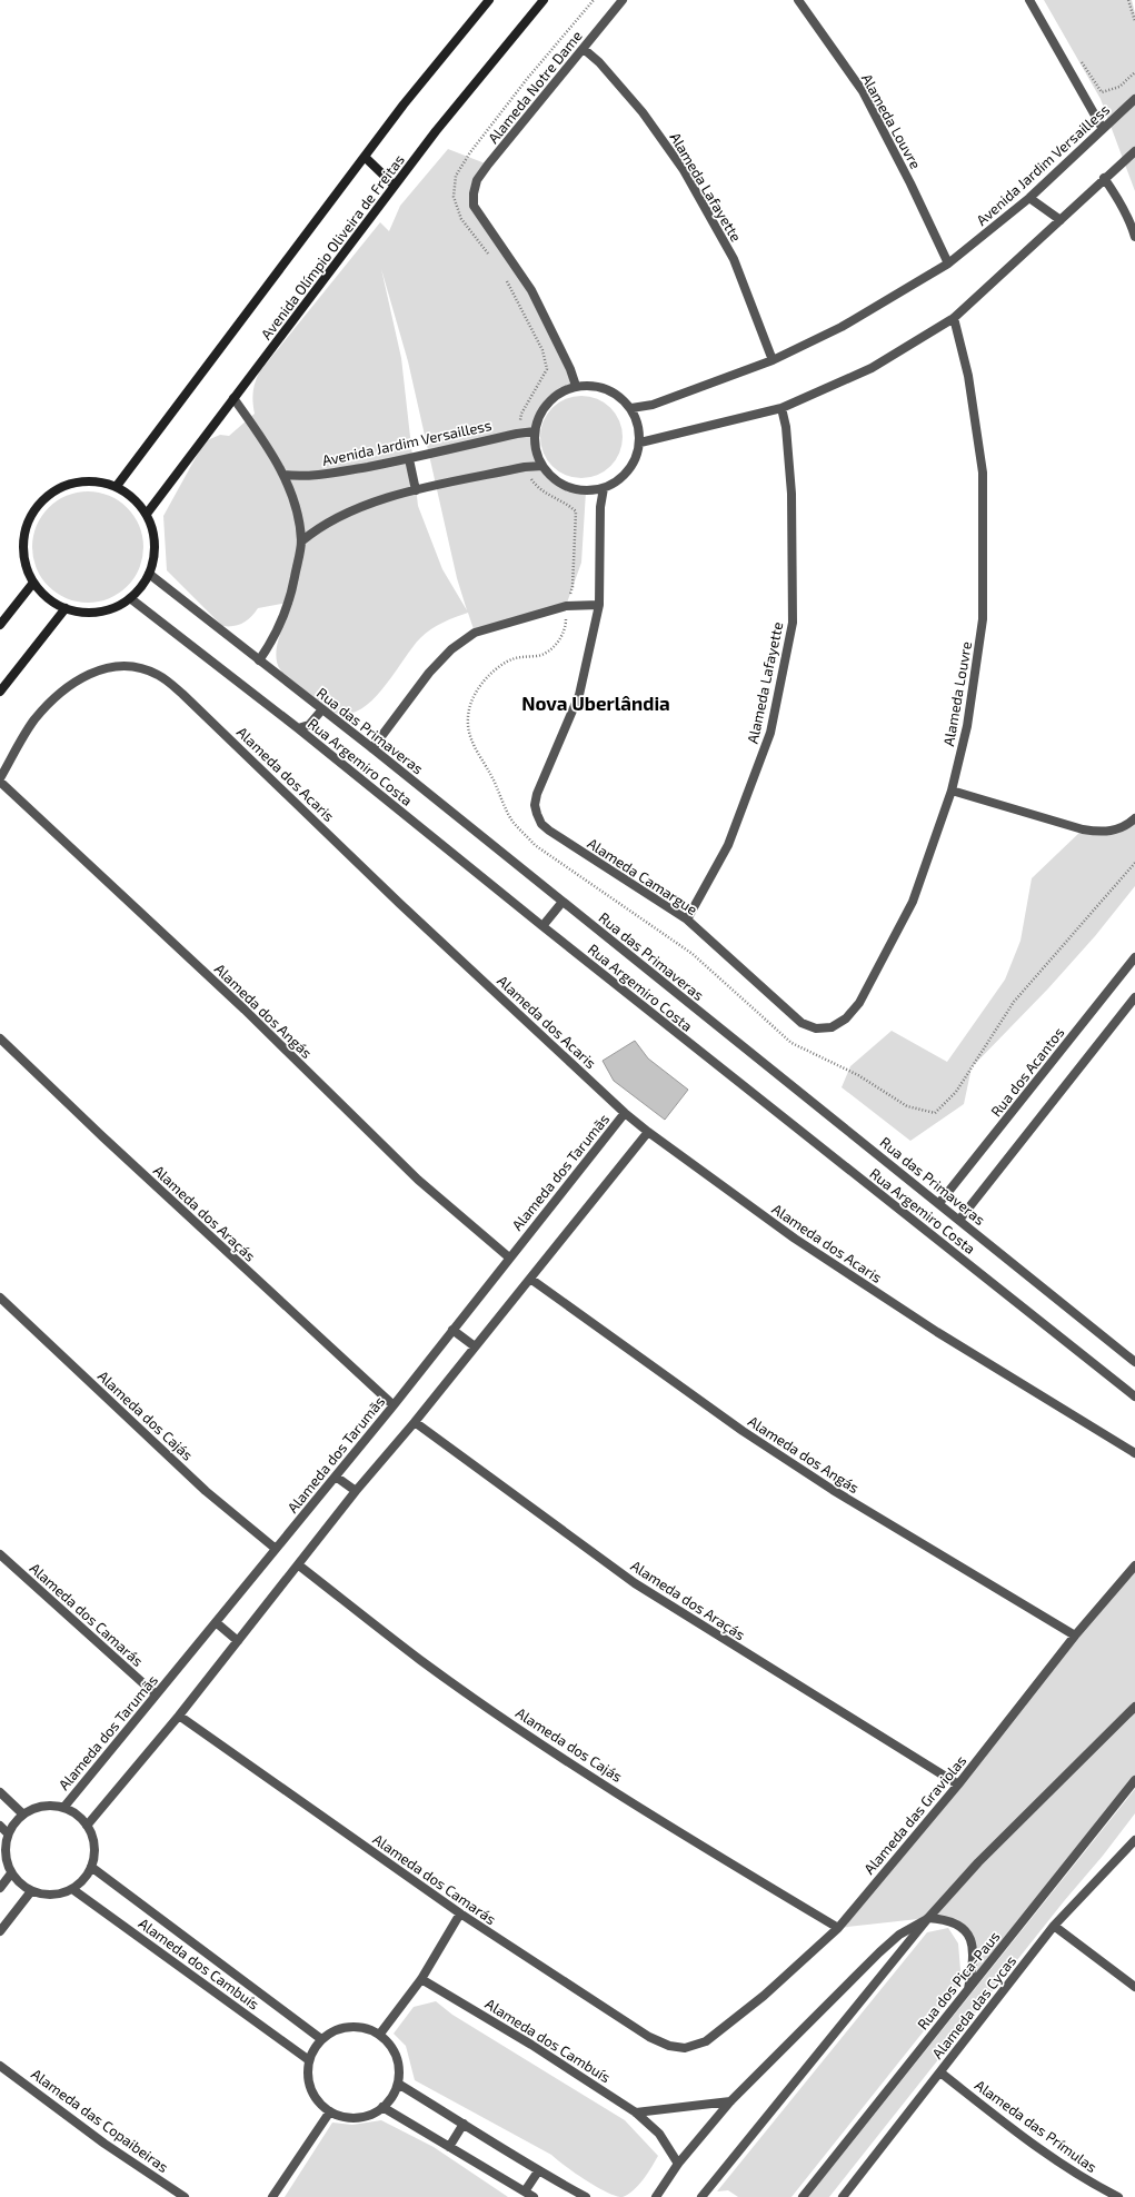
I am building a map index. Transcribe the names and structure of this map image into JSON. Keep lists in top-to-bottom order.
{
  "streets": {
    "main road": ["Avenida Olímpio Oliveira de Freitas"],
    "street": [
      "Alameda Notre Dame",
      "Alameda Louvre",
      "Avenida Jardim Versailless",
      "Alameda Lafayette",
      "Rua das Primaveras",
      "Rua Argemiro Costa",
      "Alameda dos Acaris",
      "Alameda Camargue",
      "Alameda dos Angás",
      "Rua dos Acantos",
      "Alameda dos Tarumãs",
      "Alameda dos Araçás",
      "Alameda dos Cajás",
      "Alameda dos Camarás",
      "Alameda das Graviolas",
      "Alameda dos Cambuís",
      "Rua dos Pica-Paus",
      "Alameda das Cycas",
      "Alameda das Copaibeiras",
      "Alameda das Prímulas"
    ]
  },
  "crossings": [
    ["Alameda Notre Dame", "Avenida Jardim Versailless"],
    ["Alameda Notre Dame", "Alameda Lafayette"],
    ["Alameda Louvre", "Avenida Jardim Versailless"],
    ["Alameda Louvre", "Alameda Camargue"],
    ["Avenida Jardim Versailless", "Alameda Lafayette"],
    ["Alameda Lafayette", "Alameda Camargue"],
    ["Avenida Olímpio Oliveira de Freitas", "Rua das Primaveras"],
    ["Avenida Olímpio Oliveira de Freitas", "Rua Argemiro Costa"],
    ["Rua das Primaveras", "Rua Argemiro Costa"],
    ["Rua das Primaveras", "Rua dos Acantos"],
    ["Alameda dos Acaris", "Alameda dos Angás"],
    ["Alameda dos Acaris", "Alameda dos Tarumãs"],
    ["Alameda dos Angás", "Alameda dos Tarumãs"],
    ["Alameda dos Angás", "Alameda das Graviolas"],
    ["Alameda dos Tarumãs", "Alameda dos Araçás"],
    ["Alameda dos Tarumãs", "Alameda dos Cajás"],
    ["Alameda dos Tarumãs", "Alameda dos Camarás"],
    ["Alameda dos Tarumãs", "Alameda dos Cambuís"],
    ["Alameda dos Araçás", "Alameda das Graviolas"],
    ["Alameda dos Cajás", "Alameda das Graviolas"],
    ["Alameda dos Camarás", "Alameda das Graviolas"],
    ["Alameda das Cycas", "Alameda das Prímulas"]
  ],
  "districts": ["Nova Uberlândia"]
}
